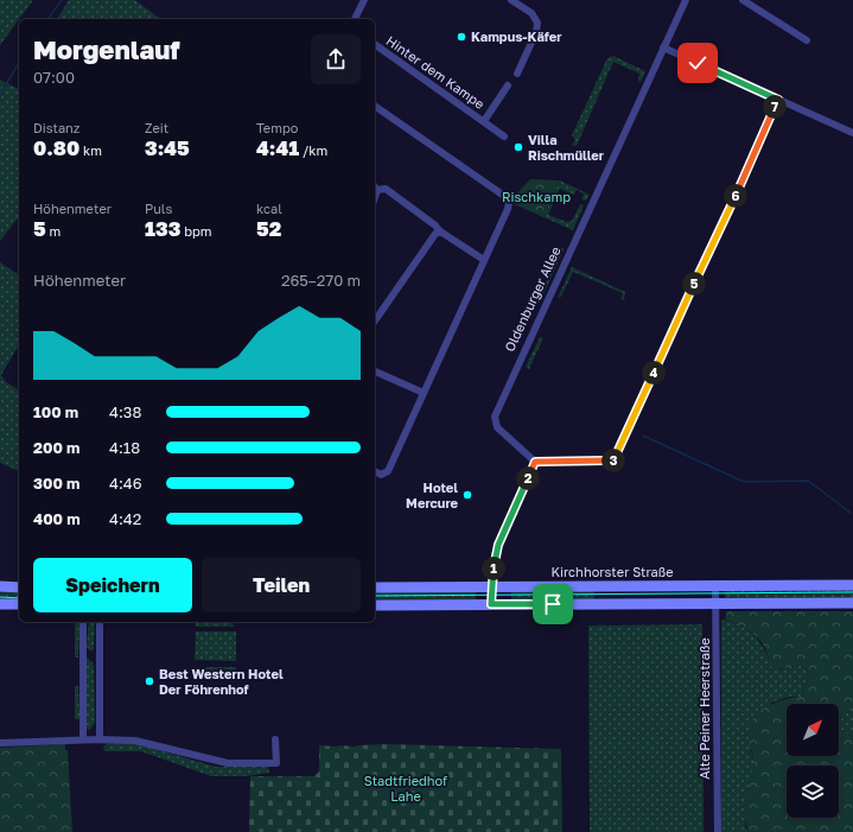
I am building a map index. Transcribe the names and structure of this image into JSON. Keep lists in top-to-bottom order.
{
  "streets": {
    "main road": ["Kirchhorster Straße"],
    "street": ["Hinter dem Kampe", "Oldenburger Allee", "Alte Peiner Heerstraße"]
  },
  "crossings": [
    ["Kirchhorster Straße", "Alte Peiner Heerstraße"]
  ],
  "parks": ["Rischkamp", "Stadtfriedhof Lahe"],
  "places": [
    "Kampus-Käfer",
    "Villa Rischmüller",
    "Hotel Mercure",
    "Best Western Hotel Der Föhrenhof"
  ],
  "north": "top right",
  "page": {
    "heading": ["Morgenlauf", "07:00"],
    "pins": [
      "7",
      "6",
      "5",
      "4",
      "3",
      "2",
      "1"
    ],
    "stats": [
      ["Distanz", "0.80 km"],
      ["Zeit", "3:45"],
      ["Tempo", "4:41 /km"],
      ["Höhenmeter", "5 m"],
      ["Puls", "133 bpm"],
      ["kcal", "52"]
    ],
    "chart": ["Höhenmeter", "265–270 m"],
    "list": [
      {
        "name": "100 m",
        "note": "4:38"
      },
      {
        "name": "200 m",
        "note": "4:18"
      },
      {
        "name": "300 m",
        "note": "4:46"
      },
      {
        "name": "400 m",
        "note": "4:42"
      }
    ],
    "buttons": ["Speichern", "Teilen"]
  }
}
